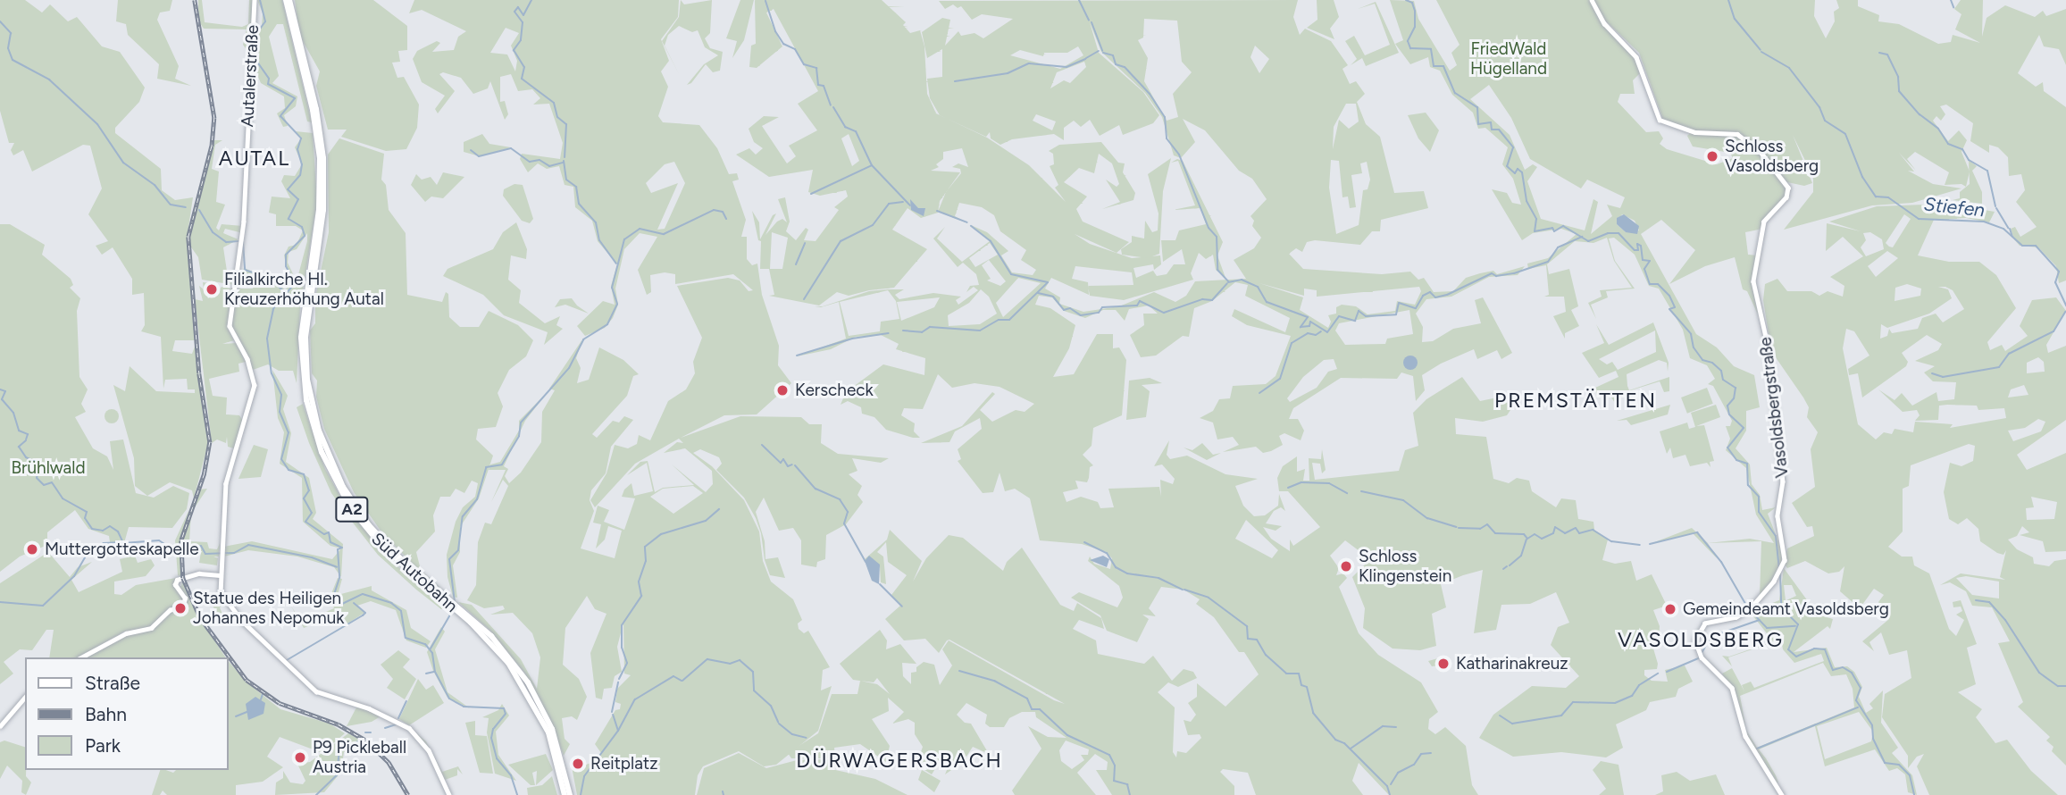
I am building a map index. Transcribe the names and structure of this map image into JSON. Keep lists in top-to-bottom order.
{
  "streets": {
    "highway": ["A2", "Süd Autobahn"],
    "main road": ["Autalerstraße", "Vasoldsbergstraße"]
  },
  "districts": [
    "AUTAL",
    "PREMSTÄTTEN",
    "VASOLDSBERG",
    "DÜRWAGERSBACH"
  ],
  "water": ["Stiefen"],
  "parks": ["FriedWald Hügelland", "Brühlwald"],
  "places": [
    "Schloss Vasoldsberg",
    "Filialkirche Hl. Kreuzerhöhung Autal",
    "Kerscheck",
    "Muttergotteskapelle",
    "Schloss Klingenstein",
    "Statue des Heiligen Johannes Nepomuk",
    "Gemeindeamt Vasoldsberg",
    "Katharinakreuz",
    "P9 Pickleball Austria",
    "Reitplatz"
  ],
  "legend": ["Straße", "Bahn", "Park"]
}
